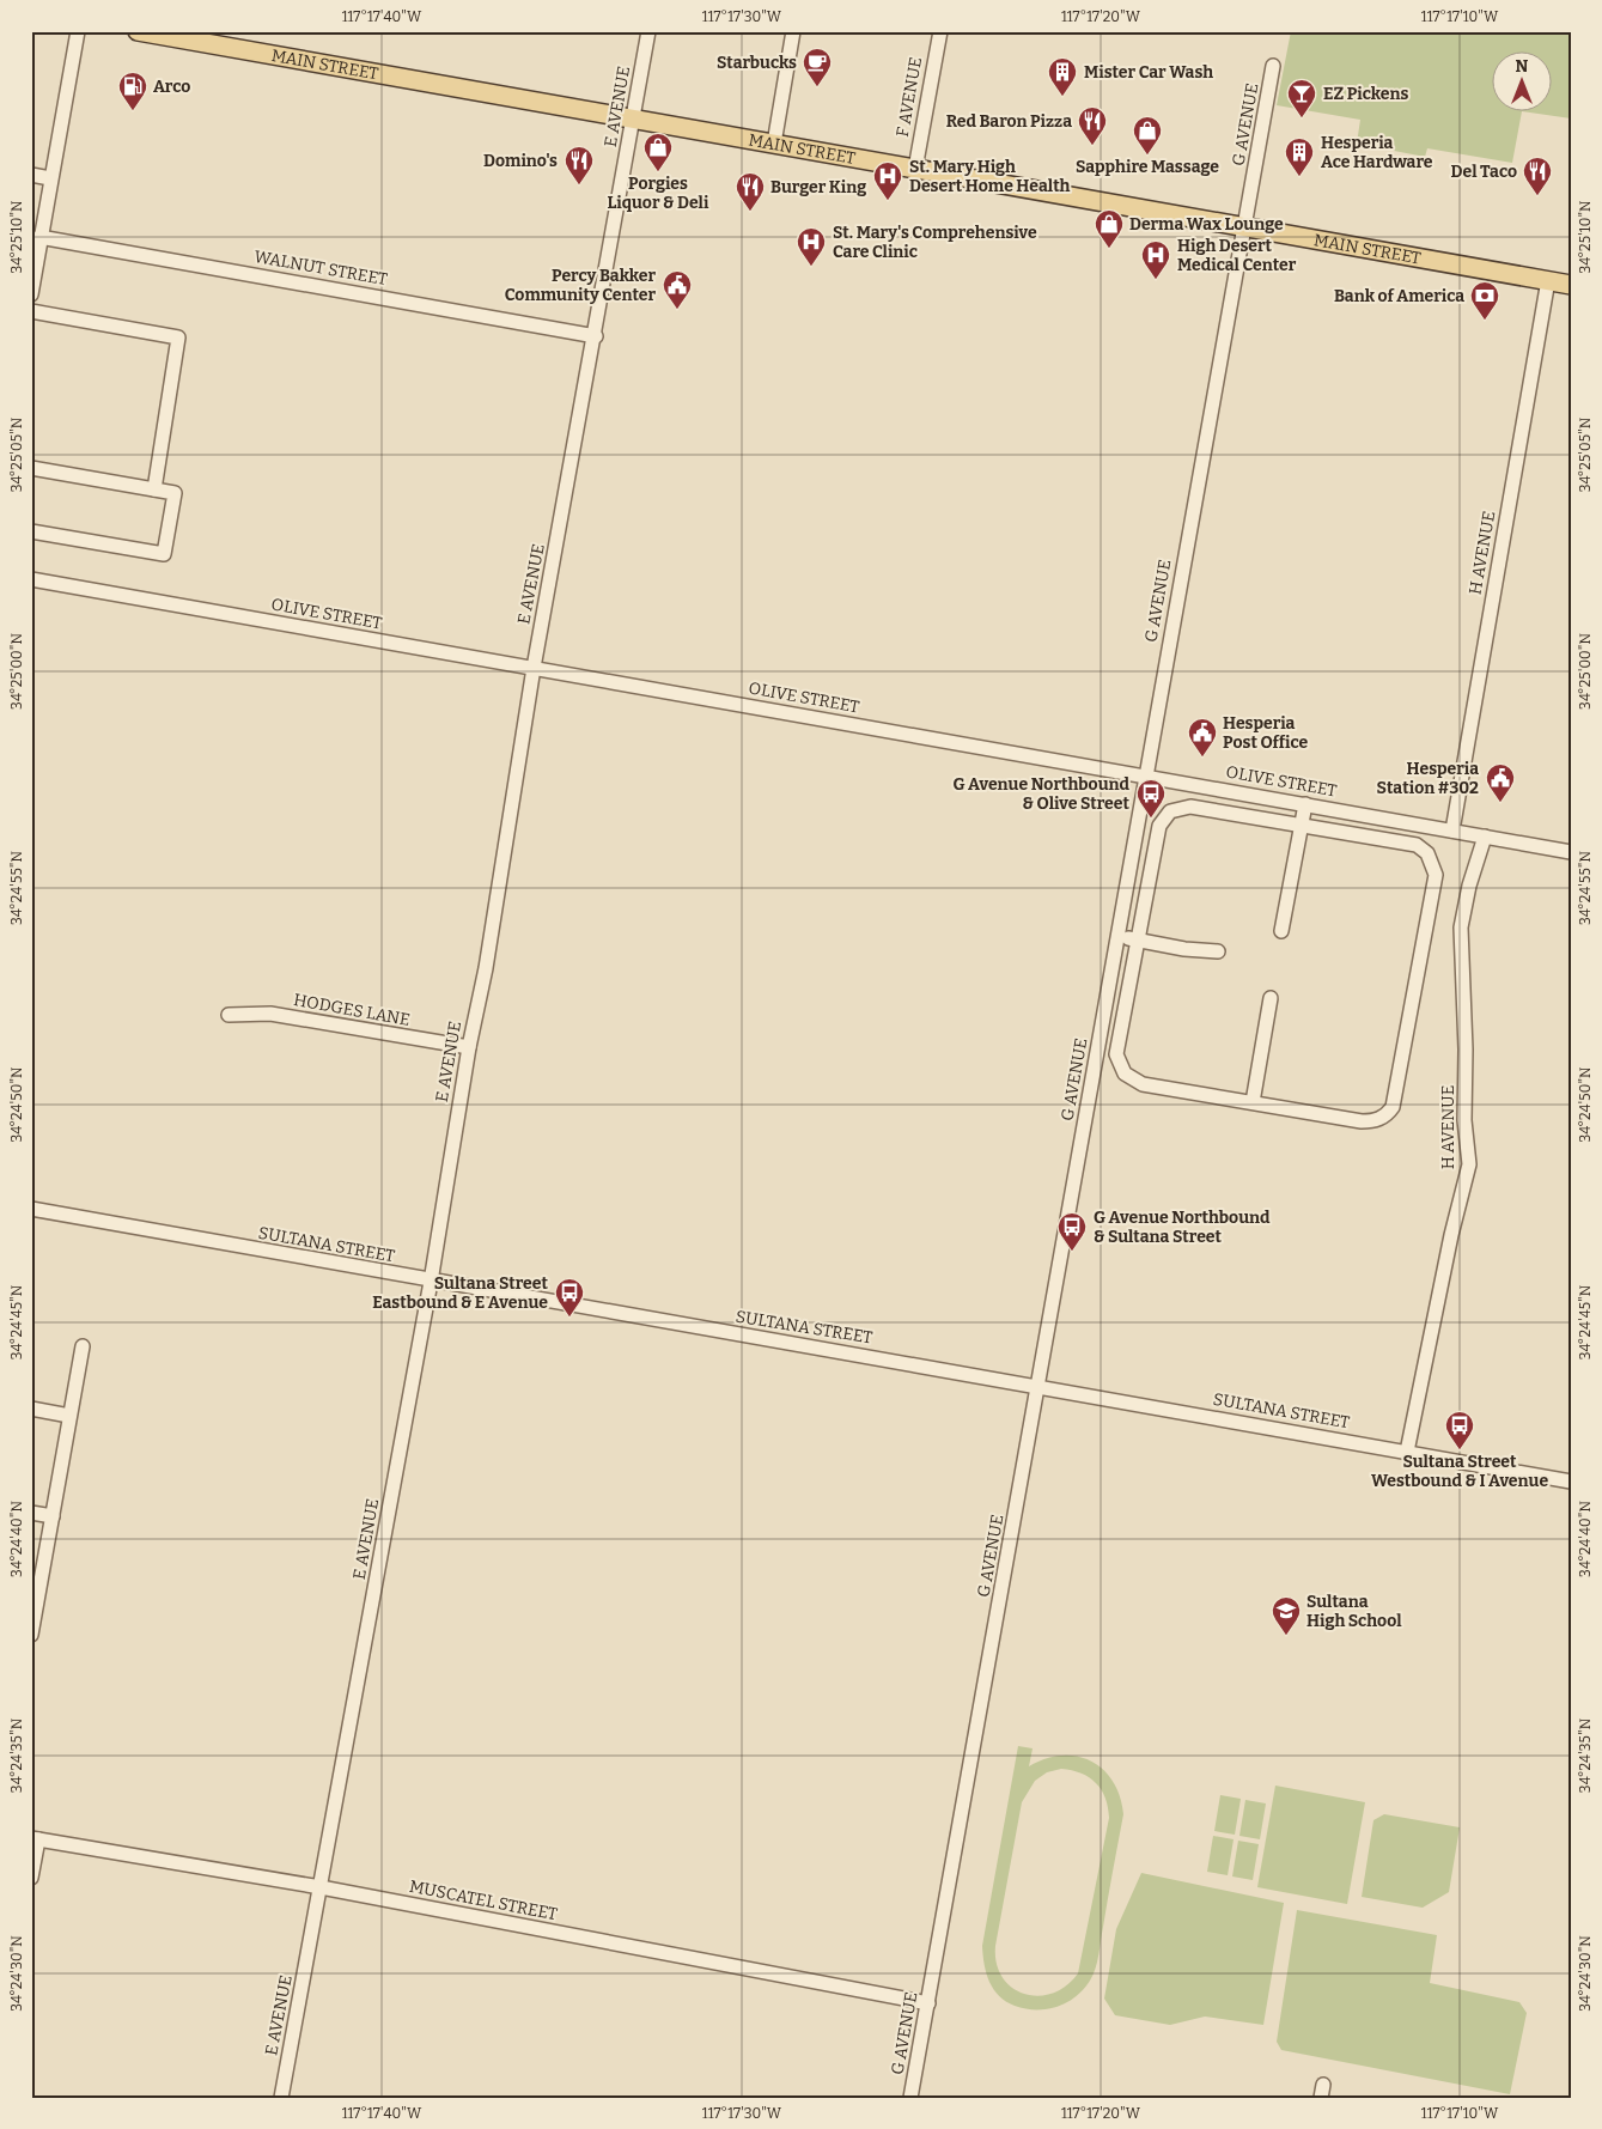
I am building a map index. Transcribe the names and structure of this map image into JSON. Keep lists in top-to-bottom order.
{
  "streets": {
    "main road": ["MAIN STREET"],
    "street": [
      "F AVENUE",
      "E AVENUE",
      "G AVENUE",
      "WALNUT STREET",
      "H AVENUE",
      "OLIVE STREET",
      "HODGES LANE",
      "SULTANA STREET",
      "MUSCATEL STREET"
    ]
  },
  "crossings": [
    ["MAIN STREET", "F AVENUE"],
    ["MAIN STREET", "E AVENUE"],
    ["MAIN STREET", "G AVENUE"],
    ["MAIN STREET", "H AVENUE"],
    ["E AVENUE", "WALNUT STREET"],
    ["E AVENUE", "OLIVE STREET"],
    ["E AVENUE", "HODGES LANE"],
    ["E AVENUE", "SULTANA STREET"],
    ["E AVENUE", "MUSCATEL STREET"],
    ["G AVENUE", "OLIVE STREET"],
    ["G AVENUE", "SULTANA STREET"],
    ["G AVENUE", "MUSCATEL STREET"],
    ["H AVENUE", "OLIVE STREET"],
    ["H AVENUE", "SULTANA STREET"]
  ],
  "places": {
    "cafe": ["Starbucks"],
    "building": ["Mister Car Wash", "Hesperia Ace Hardware"],
    "fuel station": ["Arco"],
    "bar": ["EZ Pickens"],
    "restaurant": [
      "Red Baron Pizza",
      "Domino's",
      "Del Taco",
      "Burger King"
    ],
    "shop": ["Sapphire Massage", "Porgies Liquor & Deli", "Derma Wax Lounge"],
    "hospital": ["St. Mary High Desert Home Health", "St. Mary's Comprehensive Care Clinic", "High Desert Medical Center"],
    "public building": ["Percy Bakker Community Center", "Hesperia Post Office", "Hesperia Station #302"],
    "bank": ["Bank of America"],
    "bus stop": [
      "G Avenue Northbound & Olive Street",
      "G Avenue Northbound & Sultana Street",
      "Sultana Street Eastbound & E Avenue",
      "Sultana Street Westbound & I Avenue"
    ],
    "school or university": ["Sultana High School"]
  },
  "north": "top",
  "coordinates": [
    "117°17'40\"W",
    "117°17'30\"W",
    "117°17'20\"W",
    "117°17'10\"W",
    "34°25'10\"N",
    "34°25'05\"N",
    "34°25'00\"N",
    "34°24'55\"N",
    "34°24'50\"N",
    "34°24'45\"N",
    "34°24'40\"N",
    "34°24'35\"N",
    "34°24'30\"N"
  ]
}
